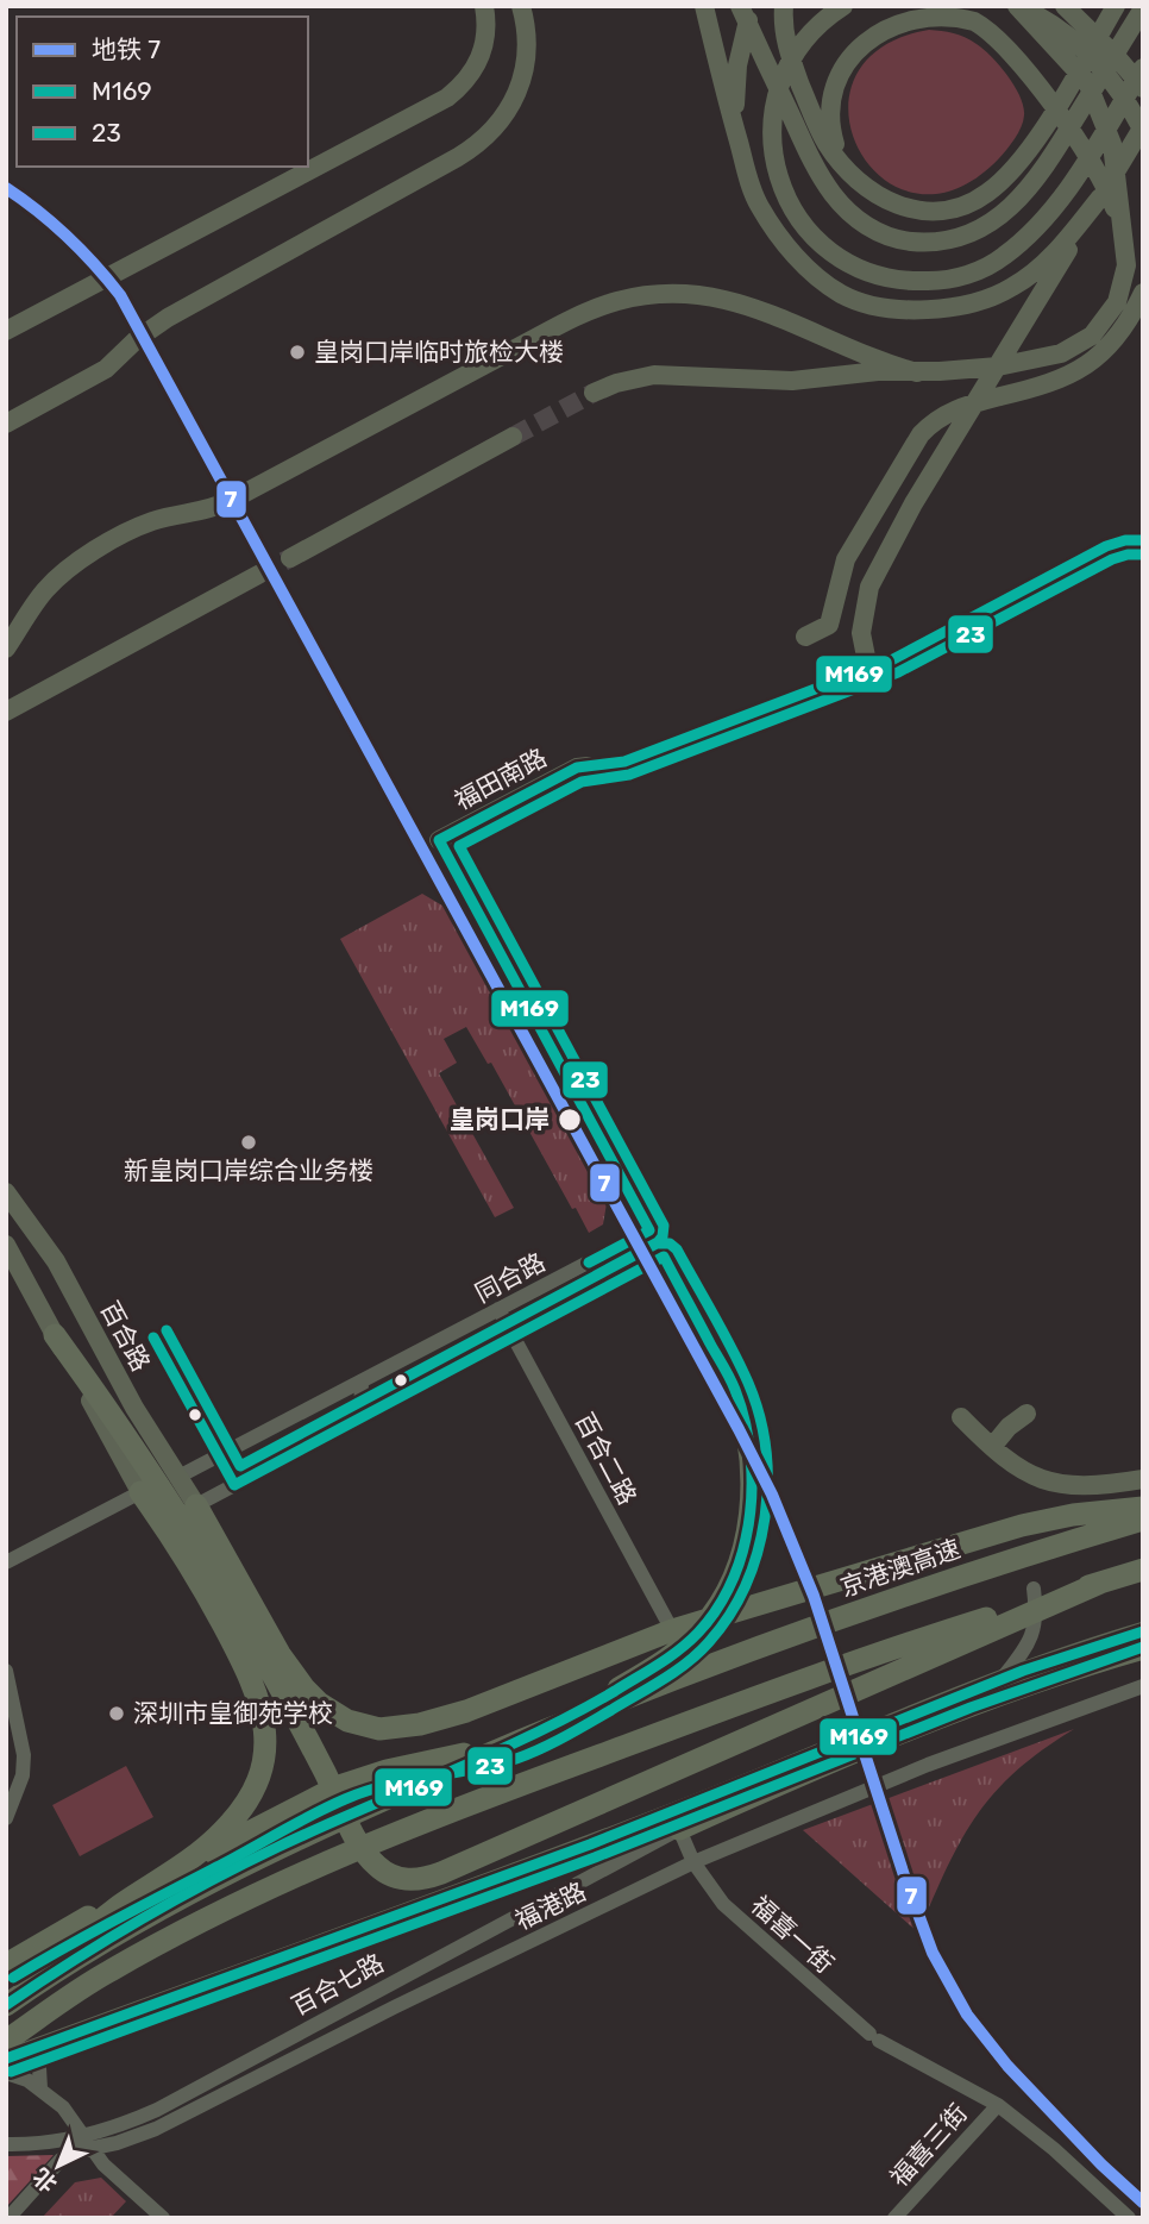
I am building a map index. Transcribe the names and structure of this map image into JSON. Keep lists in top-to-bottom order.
{
  "streets": {
    "highway": ["京港澳高速"],
    "main road": ["福田南路", "百合路"],
    "street": [
      "同合路",
      "百合二路",
      "福港路",
      "福喜一街",
      "百合七路",
      "福喜三街"
    ]
  },
  "crossings": [
    ["同合路", "百合二路"],
    ["福港路", "福喜一街"],
    ["福喜一街", "百合七路"],
    ["福喜一街", "福喜三街"]
  ],
  "places": [
    "皇岗口岸临时旅检大楼",
    "皇岗口岸",
    "新皇岗口岸综合业务楼",
    "深圳市皇御苑学校"
  ],
  "lines": ["metro line 7", "transit line M169", "transit line 23"],
  "legend": ["地铁 7", "M169", "23"],
  "north": "bottom left"
}
